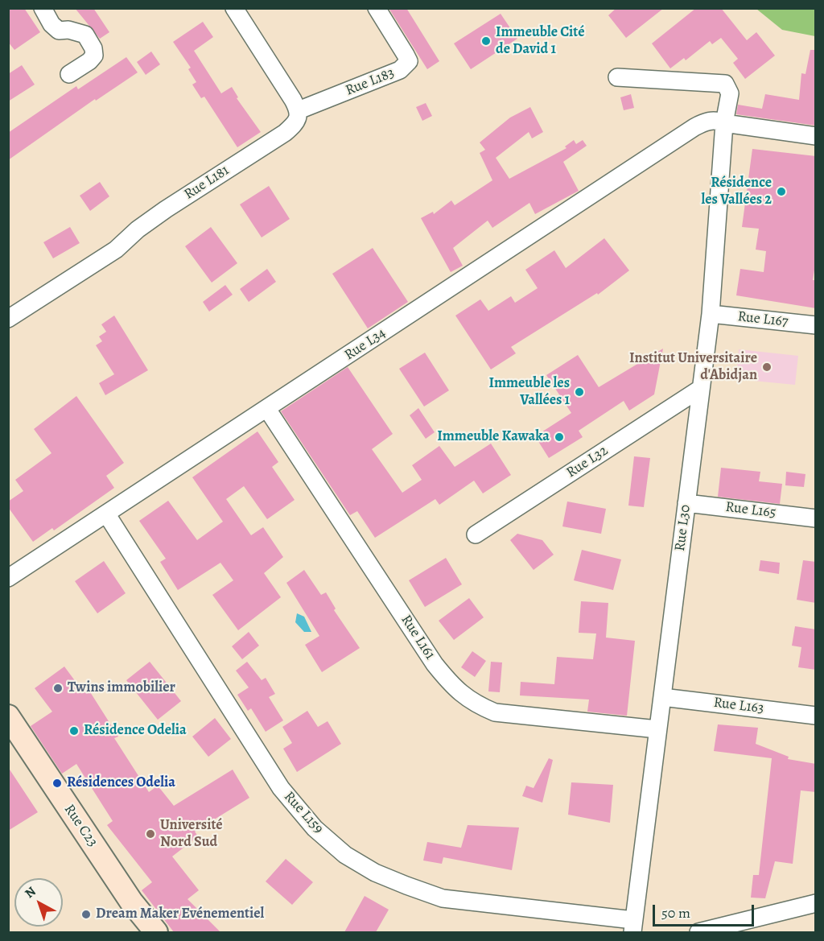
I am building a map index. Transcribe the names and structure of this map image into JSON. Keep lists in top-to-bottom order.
{
  "streets": {
    "street": [
      "Rue L183",
      "Rue L181",
      "Rue L167",
      "Rue L34",
      "Rue L32",
      "Rue L165",
      "Rue L30",
      "Rue L161",
      "Rue L163",
      "Rue L159",
      "Rue C23"
    ]
  },
  "crossings": [
    ["Rue L183", "Rue L181"],
    ["Rue L167", "Rue L30"],
    ["Rue L34", "Rue L30"],
    ["Rue L34", "Rue L161"],
    ["Rue L34", "Rue L159"],
    ["Rue L32", "Rue L30"],
    ["Rue L165", "Rue L30"],
    ["Rue L30", "Rue L161"],
    ["Rue L30", "Rue L163"],
    ["Rue L30", "Rue L159"]
  ],
  "places": [
    "Immeuble Cité de David 1",
    "Résidence les Vallées 2",
    "Institut Universitaire d'Abidjan",
    "Immeuble les Vallées 1",
    "Immeuble Kawaka",
    "Twins immobilier",
    "Résidence Odelia",
    "Résidences Odelia",
    "Université Nord Sud",
    "Dream Maker Evénementiel"
  ],
  "scale_bar": "50 m",
  "north": "top left"
}
